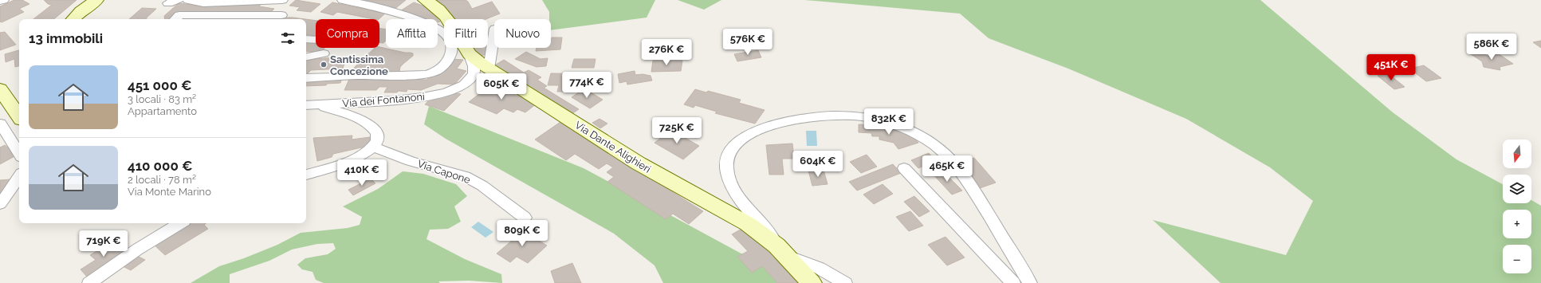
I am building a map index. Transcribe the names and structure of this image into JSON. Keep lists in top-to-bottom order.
{
  "streets": {
    "main road": ["Via Dante Alighieri"],
    "street": ["Via dei Fontanoni", "Via Capone"]
  },
  "crossings": [
    ["Via dei Fontanoni", "Via Dante Alighieri"]
  ],
  "places": ["Santissima Concezione"],
  "north": "bottom",
  "page": {
    "chip": [
      "Compra",
      "Affitta",
      "Filtri",
      "Nuovo"
    ],
    "heading": "13 immobili",
    "price": [
      "576K €",
      "586K €",
      "276K €",
      "451K €",
      "774K €",
      "605K €",
      "832K €",
      "725K €",
      "604K €",
      "465K €",
      "410K €",
      "809K €",
      "719K €"
    ],
    "list": [
      {
        "name": "451 000 €",
        "note": "3 locali · 83 m² · Appartamento"
      },
      {
        "name": "410 000 €",
        "note": "2 locali · 78 m² · Via Monte Marino"
      }
    ],
    "map_buttons": ["+", "−"]
  }
}
